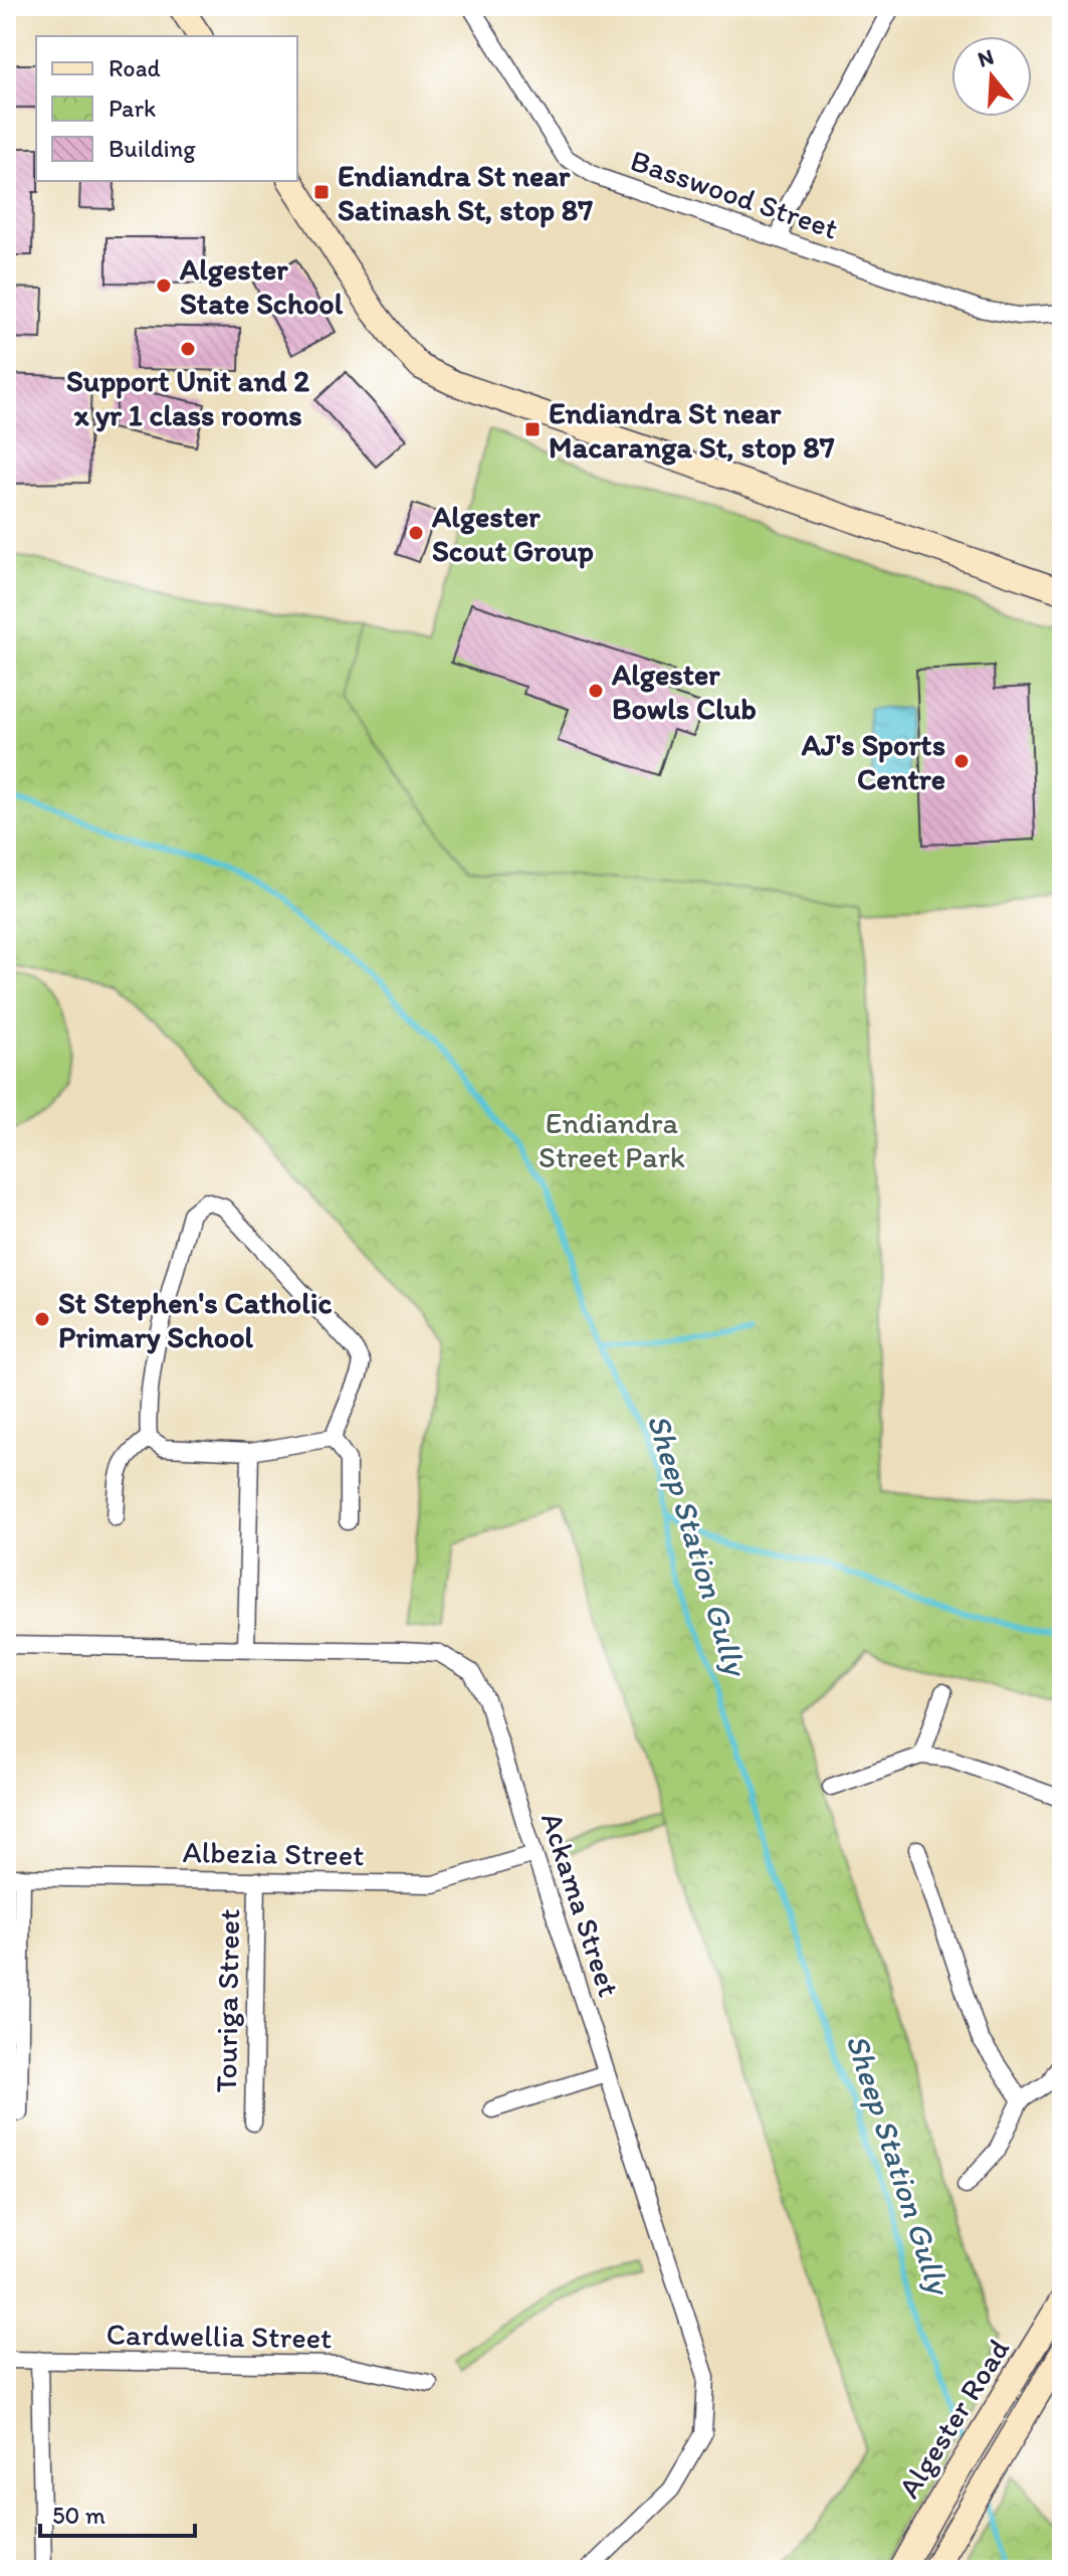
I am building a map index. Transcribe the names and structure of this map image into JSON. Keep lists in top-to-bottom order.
{
  "streets": {
    "street": [
      "Basswood Street",
      "Albezia Street",
      "Ackama Street",
      "Touriga Street",
      "Cardwellia Street",
      "Algester Road"
    ]
  },
  "crossings": [
    ["Albezia Street", "Ackama Street"],
    ["Albezia Street", "Touriga Street"]
  ],
  "water": ["Sheep Station Gully"],
  "parks": ["Endiandra Street Park"],
  "places": {
    "transit": ["Endiandra St near Satinash St, stop 87", "Endiandra St near Macaranga St, stop 87"],
    "other": [
      "Algester State School",
      "Support Unit and 2 x yr 1 class rooms",
      "Algester Scout Group",
      "Algester Bowls Club",
      "AJ's Sports Centre",
      "St Stephen's Catholic Primary School"
    ]
  },
  "legend": ["Road", "Park", "Building"],
  "scale_bar": "50 m",
  "north": "top"
}
